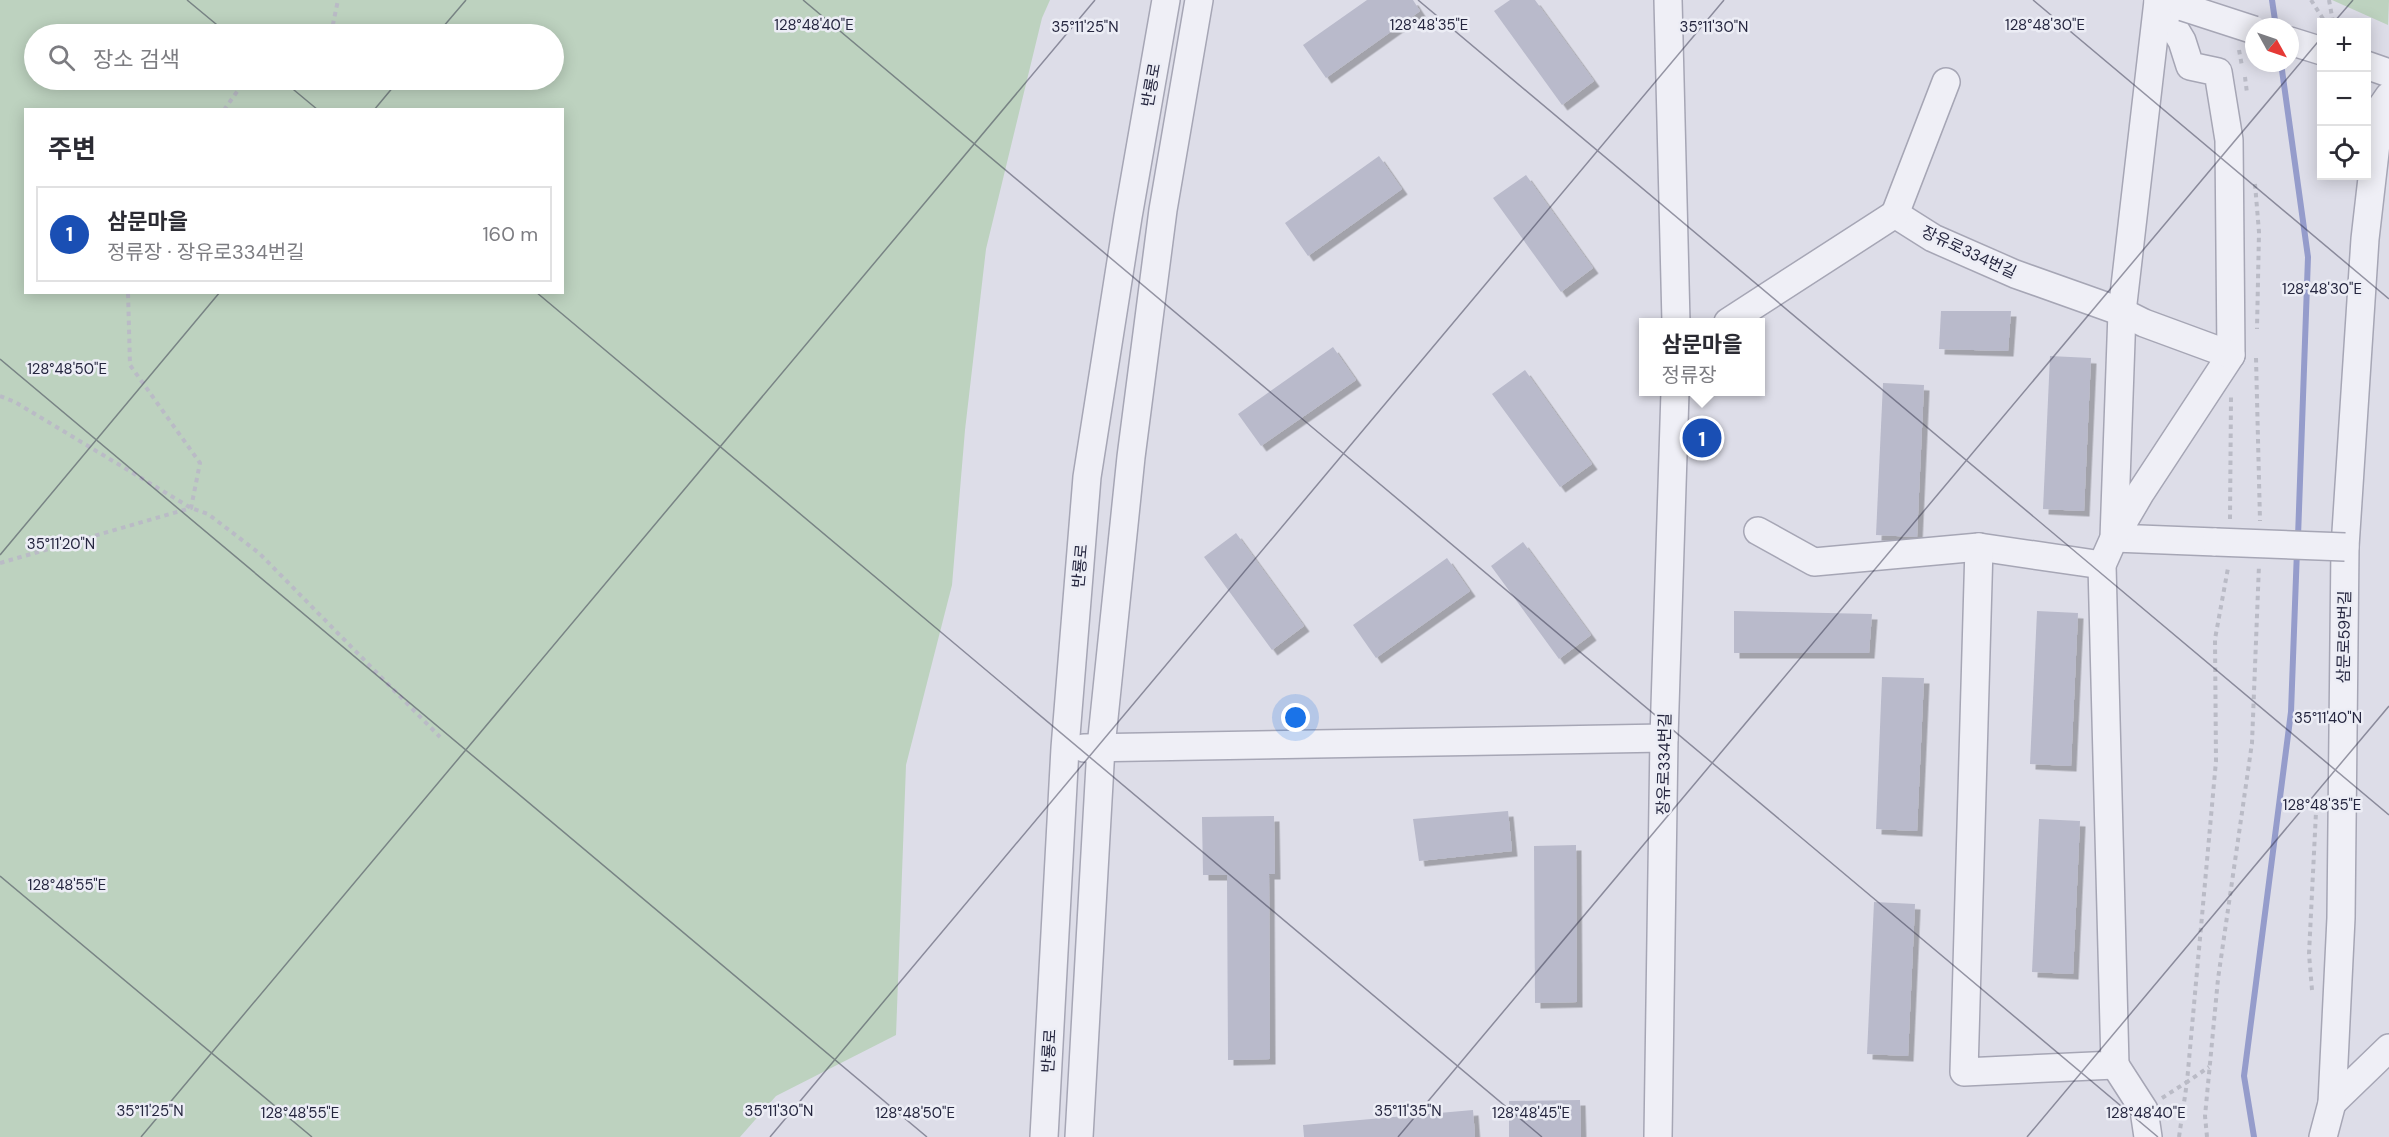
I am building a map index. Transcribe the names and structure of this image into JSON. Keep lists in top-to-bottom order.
{
  "streets": {
    "street": ["반룡로", "장유로334번길", "삼문로59번길"]
  },
  "north": "bottom right",
  "page": {
    "map_buttons": ["+", "−"],
    "search": "장소 검색",
    "heading": "주변",
    "list": [
      {
        "mark": "1",
        "name": "삼문마을",
        "note": "정류장 · 장유로334번길",
        "value": "160 m"
      }
    ],
    "popup": ["삼문마을", "정류장"],
    "pins": "1"
  },
  "coordinates": [
    "128°48'40\"E",
    "128°48'35\"E",
    "128°48'30\"E",
    "35°11'25\"N",
    "35°11'30\"N",
    "128°48'50\"E",
    "35°11'20\"N",
    "35°11'40\"N",
    "128°48'55\"E",
    "35°11'35\"N",
    "128°48'45\"E"
  ]
}
